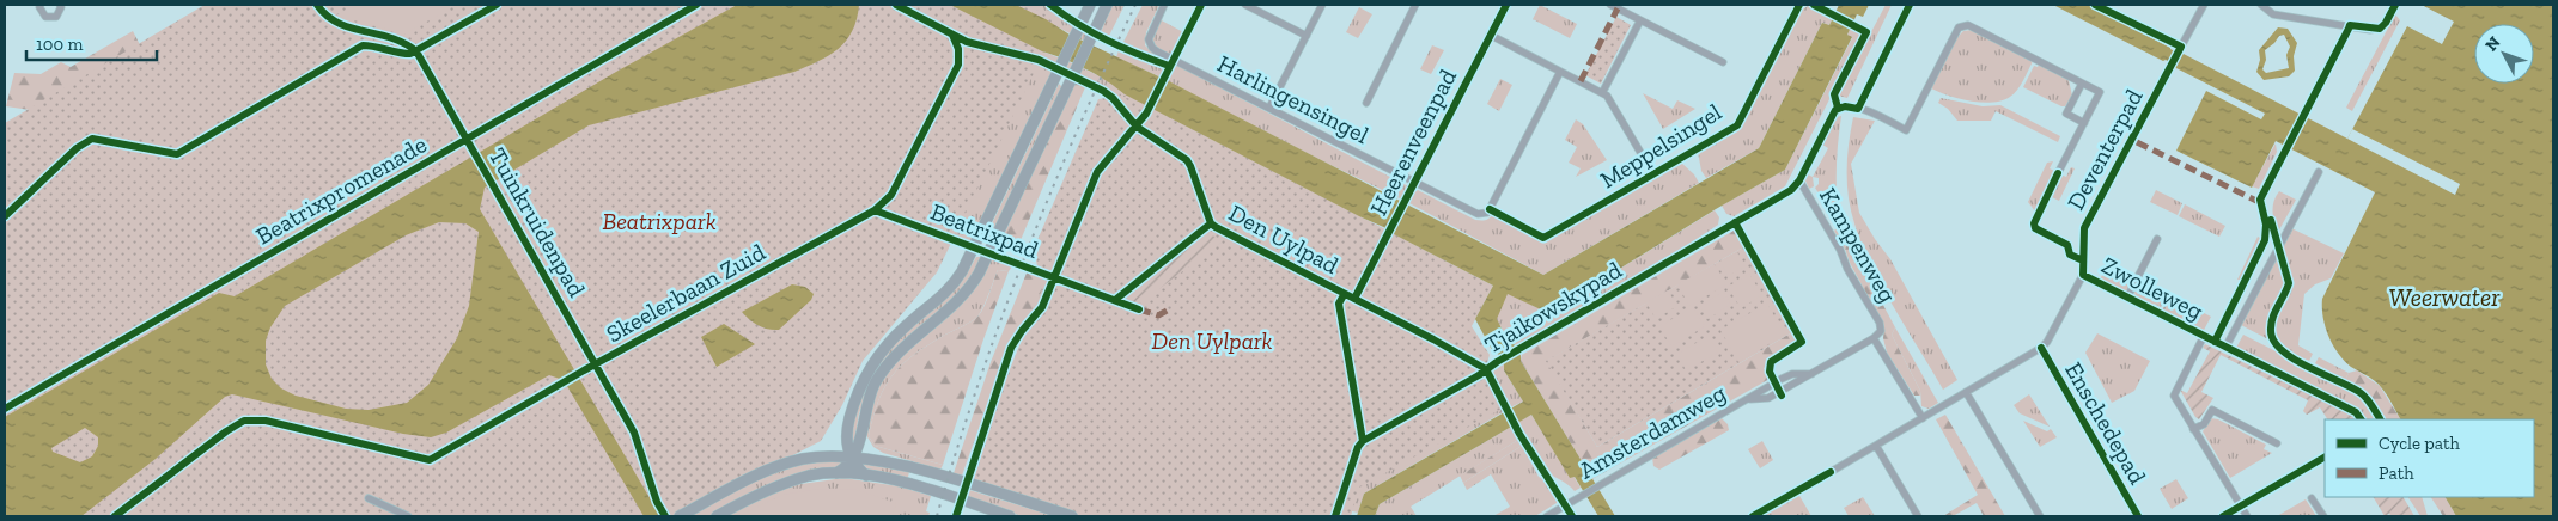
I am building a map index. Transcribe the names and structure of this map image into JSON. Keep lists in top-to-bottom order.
{
  "streets": {
    "street": [
      "Harlingensingel",
      "Kampenweg",
      "Zwolleweg",
      "Amsterdamweg"
    ],
    "cycle path": [
      "Heerenveenpad",
      "Meppelsingel",
      "Deventerpad",
      "Beatrixpromenade",
      "Tuinkruidenpad",
      "Beatrixpad",
      "Den Uylpad",
      "Skeelerbaan Zuid",
      "Tjaikowskypad",
      "Enschedepad"
    ]
  },
  "crossings": [
    ["Kampenweg", "Amsterdamweg"]
  ],
  "water": ["Weerwater"],
  "parks": ["Beatrixpark", "Den Uylpark"],
  "legend": ["Cycle path", "Path"],
  "scale_bar": "100 m",
  "north": "top left"
}
